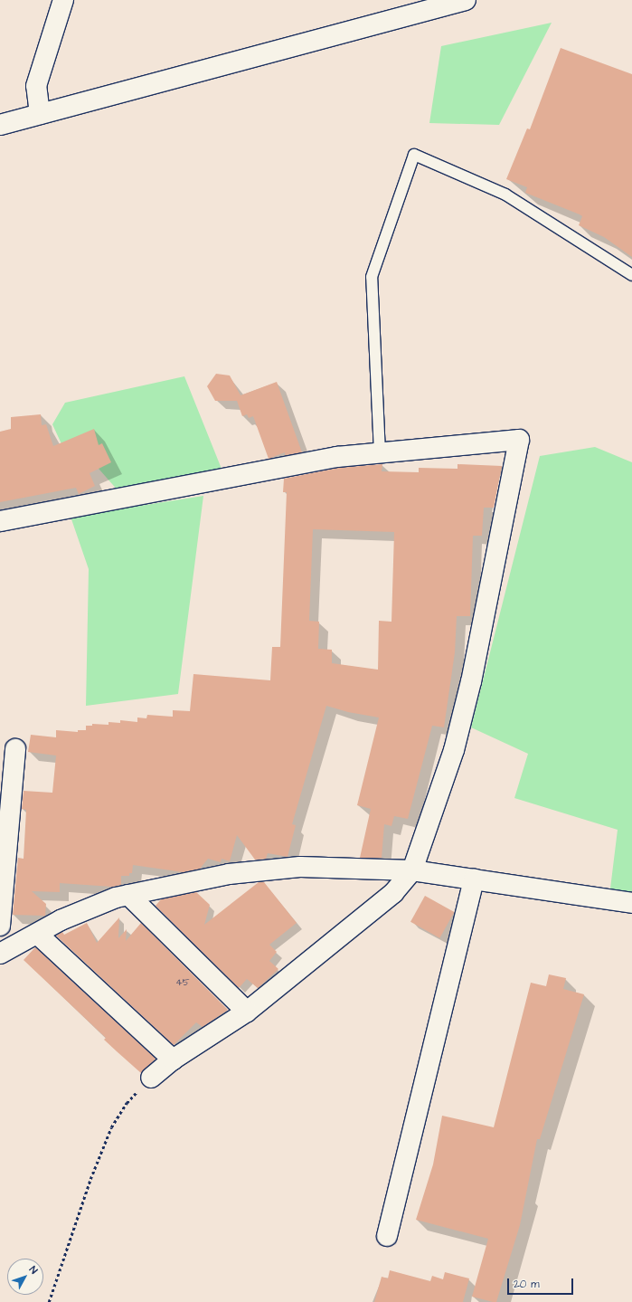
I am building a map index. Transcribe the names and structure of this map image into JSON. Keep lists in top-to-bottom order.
{
  "house_numbers": ["45"],
  "scale_bar": "20 m",
  "north": "top right"
}
